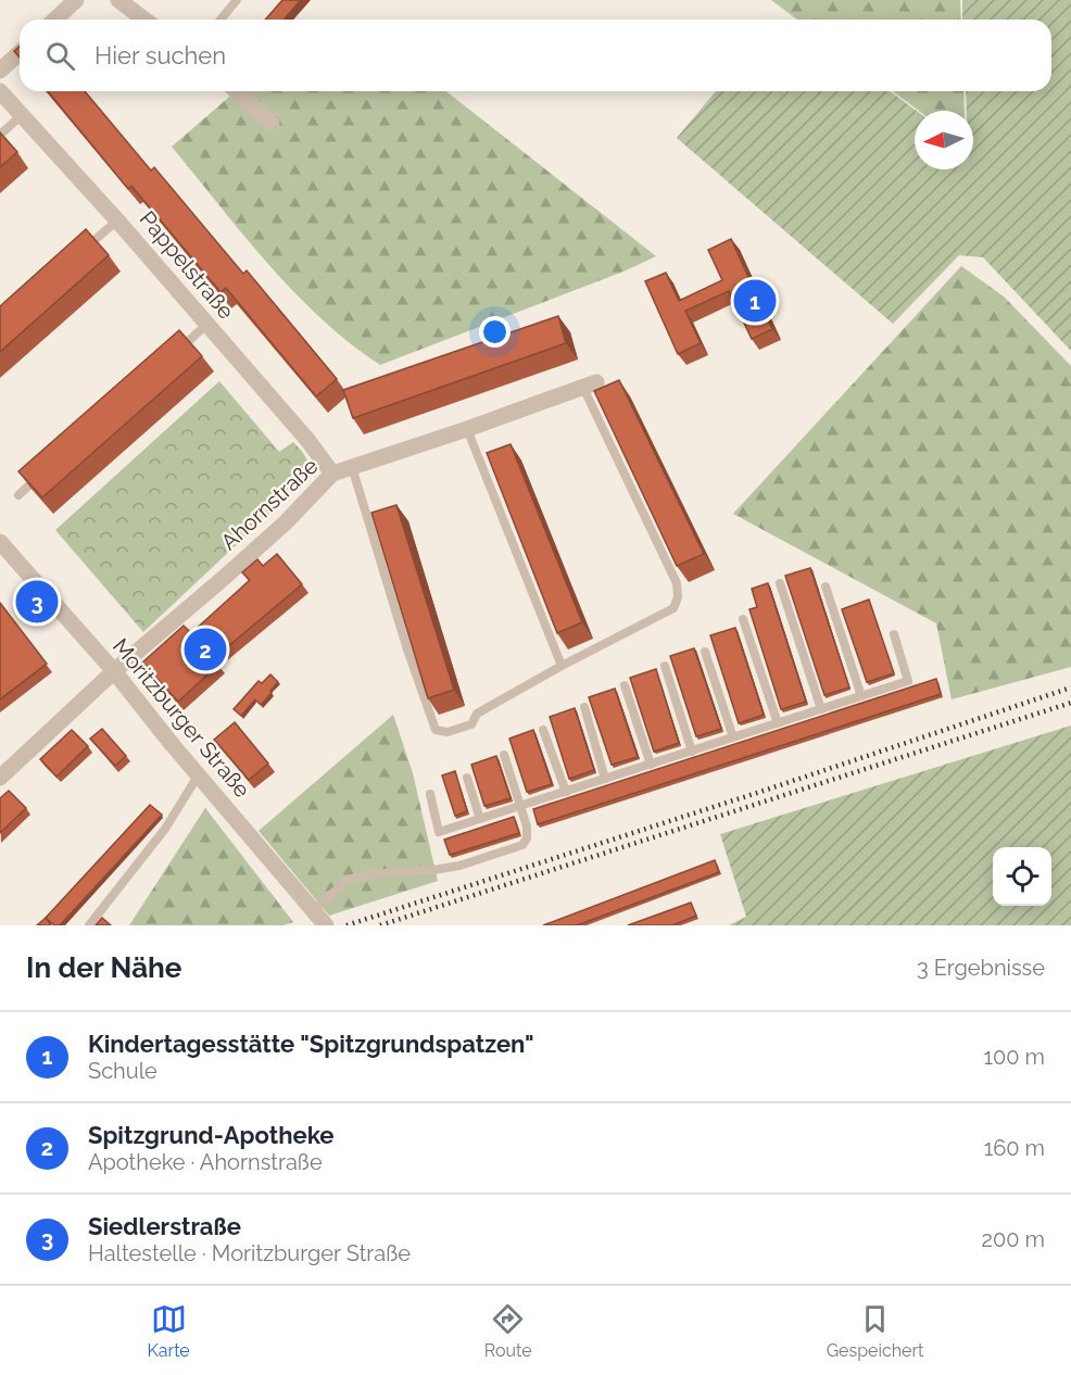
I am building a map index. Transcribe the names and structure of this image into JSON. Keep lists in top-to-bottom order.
{
  "streets": {
    "street": ["Pappelstraße", "Ahornstraße", "Moritzburger Straße"]
  },
  "crossings": [
    ["Pappelstraße", "Ahornstraße"],
    ["Ahornstraße", "Moritzburger Straße"]
  ],
  "north": "left",
  "page": {
    "search": "Hier suchen",
    "pins": ["1", "3", "2"],
    "heading": ["In der Nähe", "3 Ergebnisse"],
    "list": [
      {
        "mark": "1",
        "name": "Kindertagesstätte \"Spitzgrundspatzen\"",
        "note": "Schule",
        "value": "100 m"
      },
      {
        "mark": "2",
        "name": "Spitzgrund-Apotheke",
        "note": "Apotheke · Ahornstraße",
        "value": "160 m"
      },
      {
        "mark": "3",
        "name": "Siedlerstraße",
        "note": "Haltestelle · Moritzburger Straße",
        "value": "200 m"
      }
    ],
    "nav": ["Karte", "Route", "Gespeichert"]
  }
}
